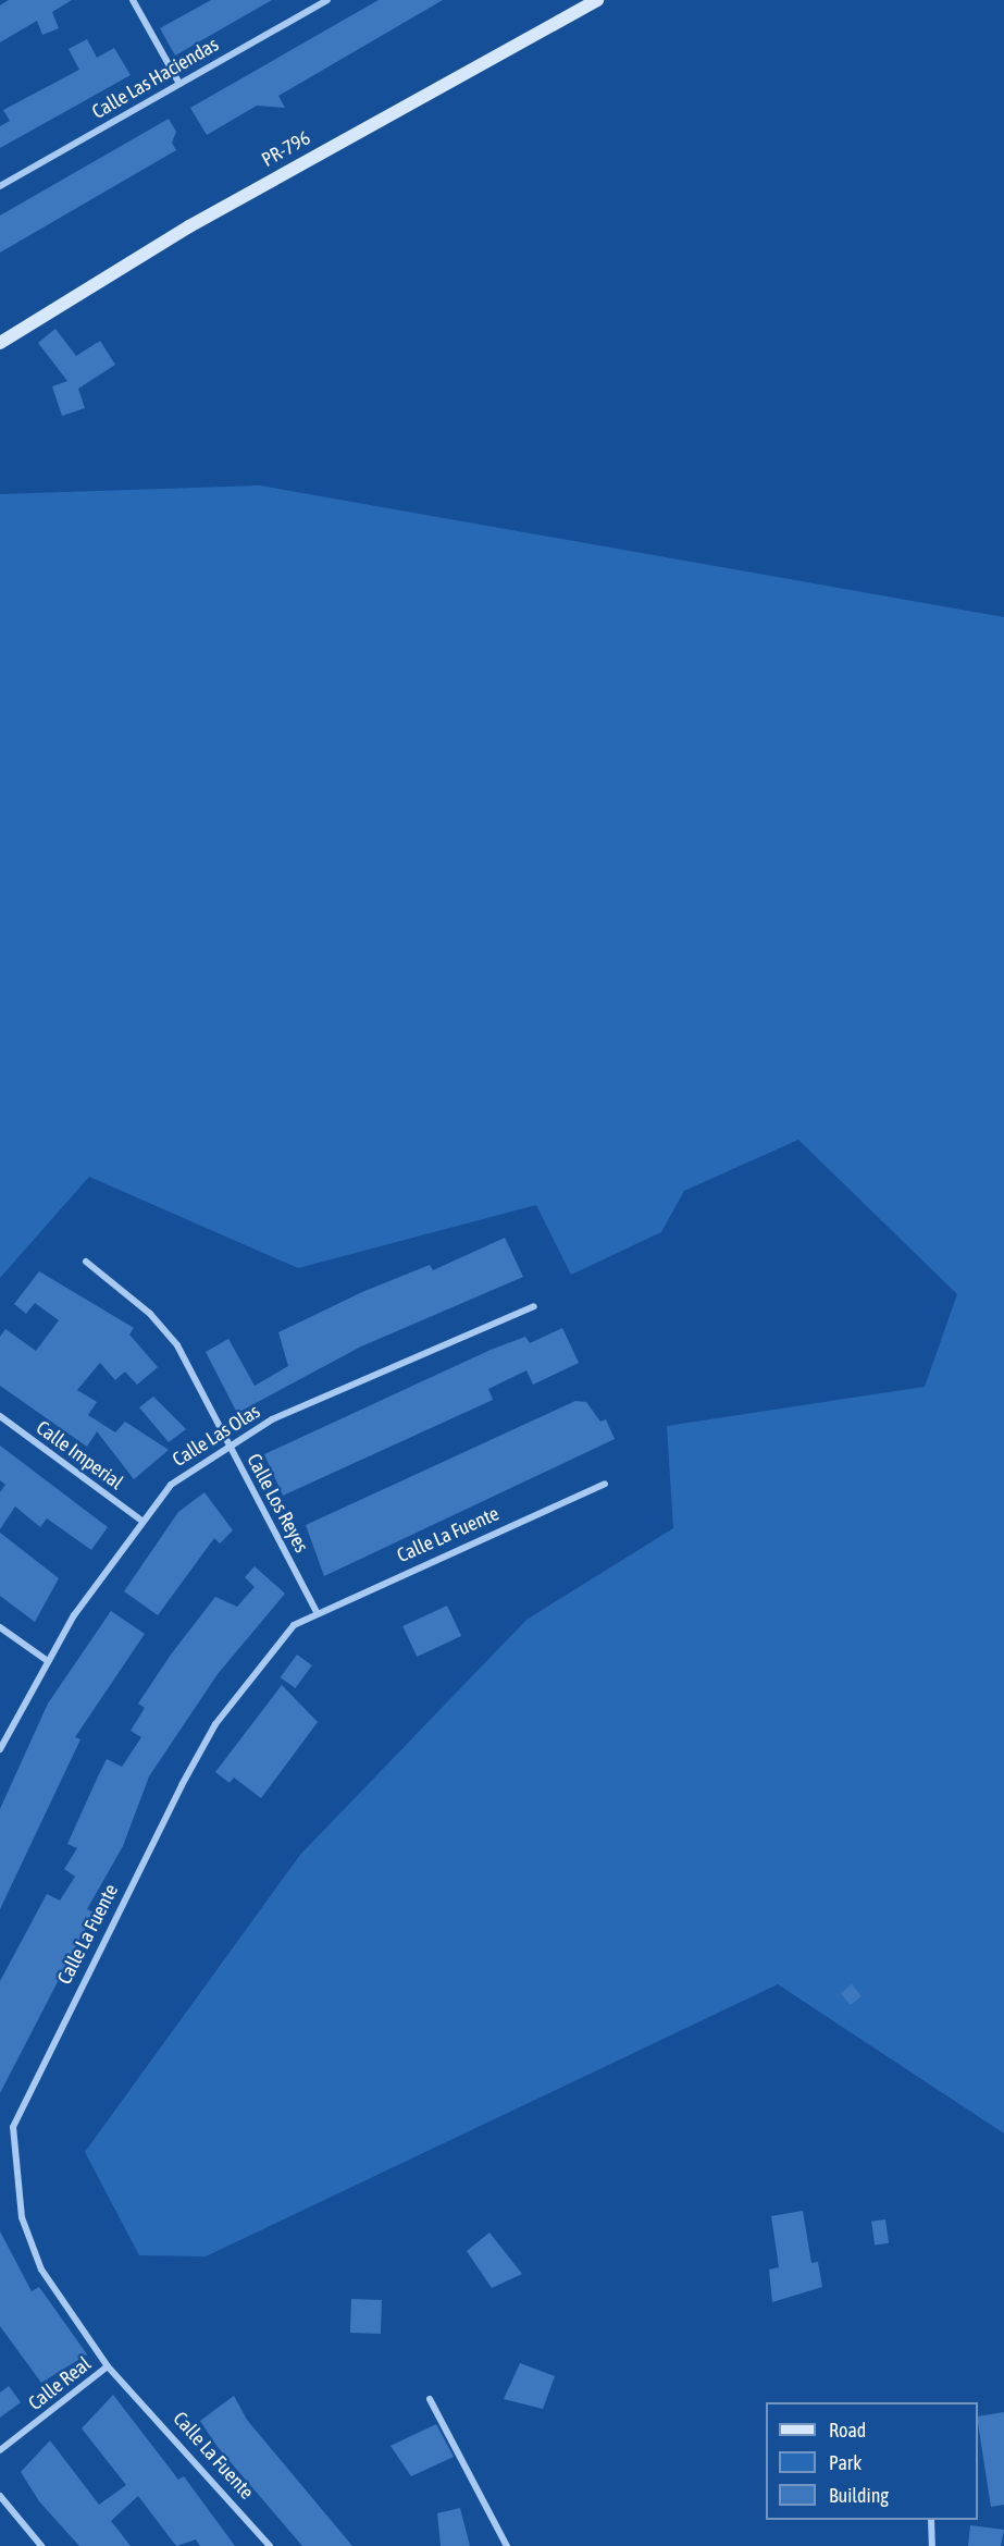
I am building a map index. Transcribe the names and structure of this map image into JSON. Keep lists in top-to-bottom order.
{
  "streets": {
    "street": [
      "Calle Las Haciendas",
      "PR-796",
      "Calle Las Olas",
      "Calle Imperial",
      "Calle Los Reyes",
      "Calle La Fuente",
      "Calle Real"
    ]
  },
  "crossings": [
    ["Calle Las Olas", "Calle Imperial"],
    ["Calle Las Olas", "Calle Los Reyes"],
    ["Calle Los Reyes", "Calle La Fuente"],
    ["Calle La Fuente", "Calle Real"]
  ],
  "legend": ["Road", "Park", "Building"]
}
